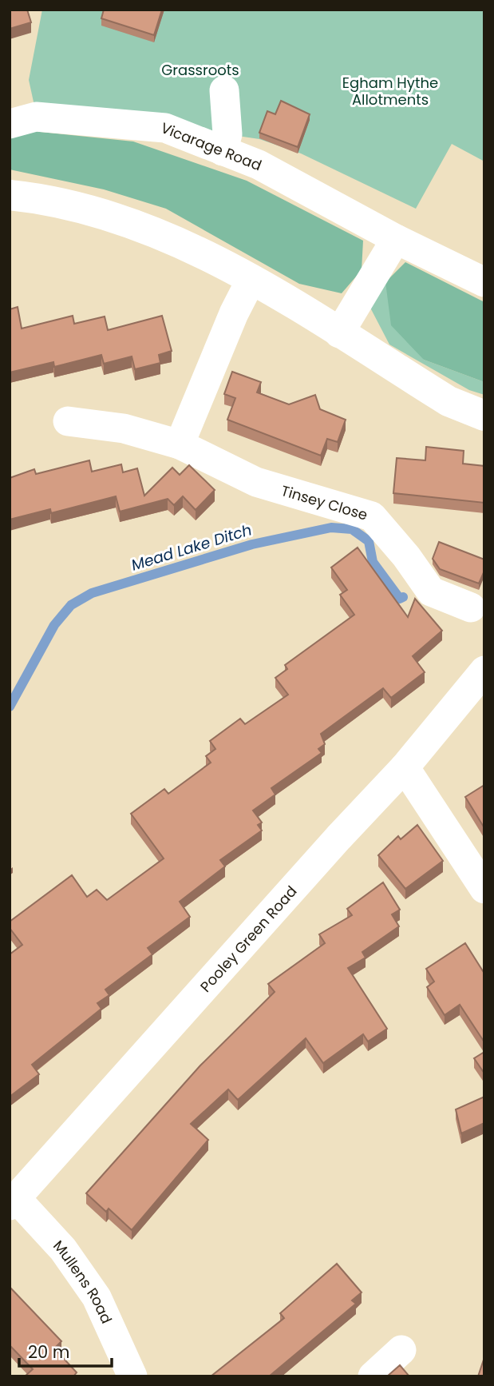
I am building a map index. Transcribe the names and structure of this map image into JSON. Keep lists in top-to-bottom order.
{
  "streets": {
    "street": [
      "Vicarage Road",
      "Tinsey Close",
      "Pooley Green Road",
      "Mullens Road"
    ]
  },
  "crossings": [
    ["Pooley Green Road", "Mullens Road"]
  ],
  "water": ["Mead Lake Ditch"],
  "parks": ["Grassroots", "Egham Hythe Allotments"],
  "scale_bar": "20 m"
}
